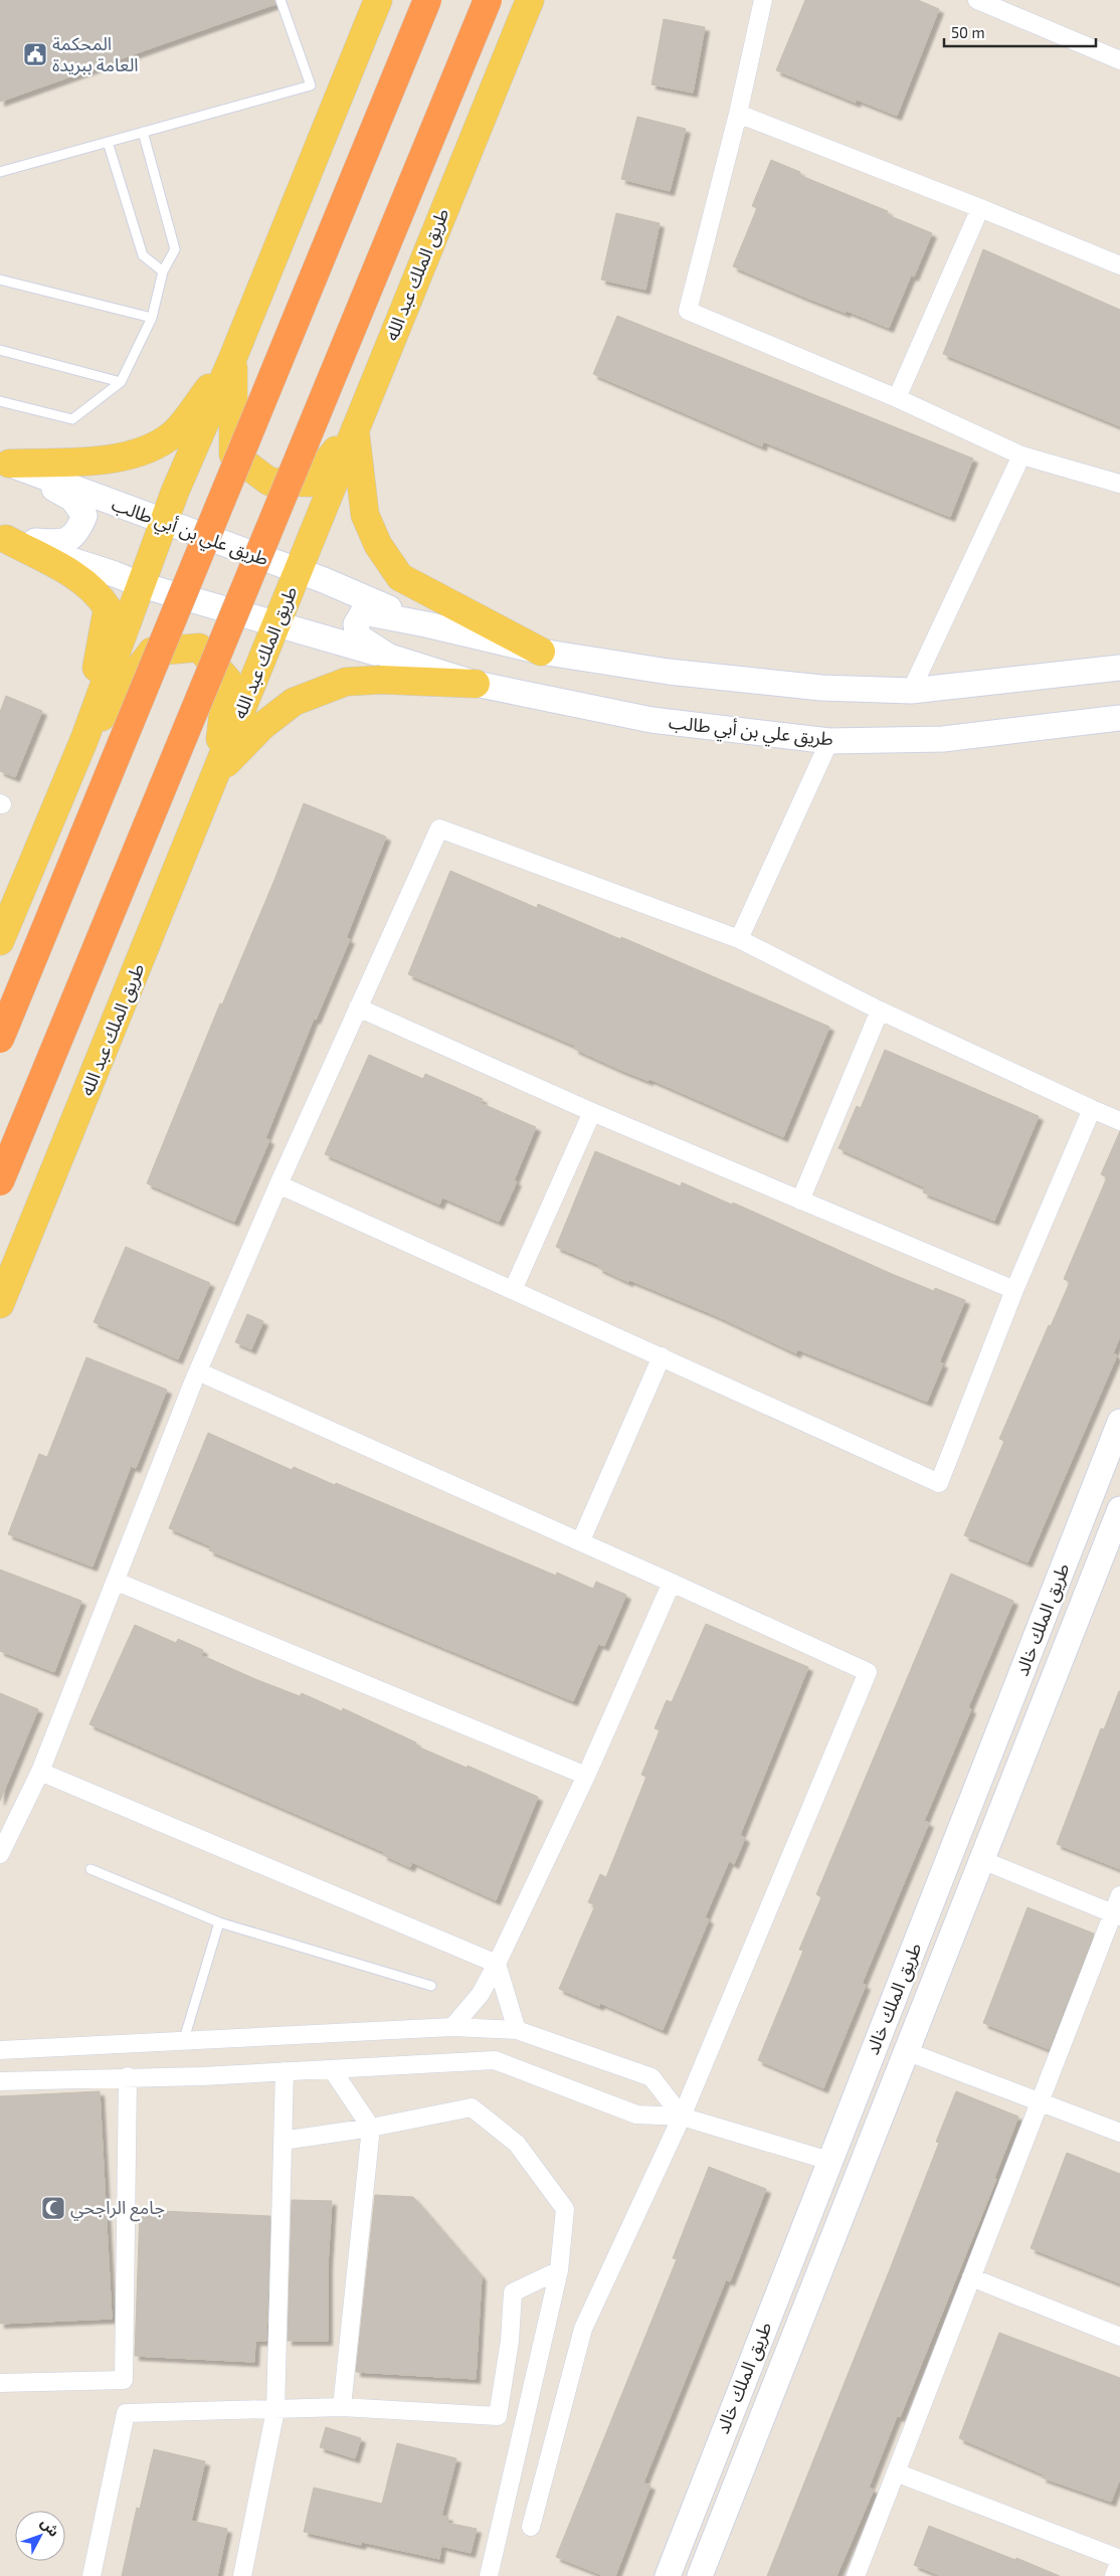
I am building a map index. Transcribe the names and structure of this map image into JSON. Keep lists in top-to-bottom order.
{
  "streets": {
    "main road": ["طريق الملك عبد الله", "طريق علي بن أبي طالب", "طريق الملك خالد"]
  },
  "crossings": [
    ["طريق الملك عبد الله", "طريق علي بن أبي طالب"]
  ],
  "places": {
    "public building": ["المحكمة العامة ببريدة"],
    "mosque": ["جامع الراجحي"]
  },
  "scale_bar": "50 m",
  "north": "top right"
}
